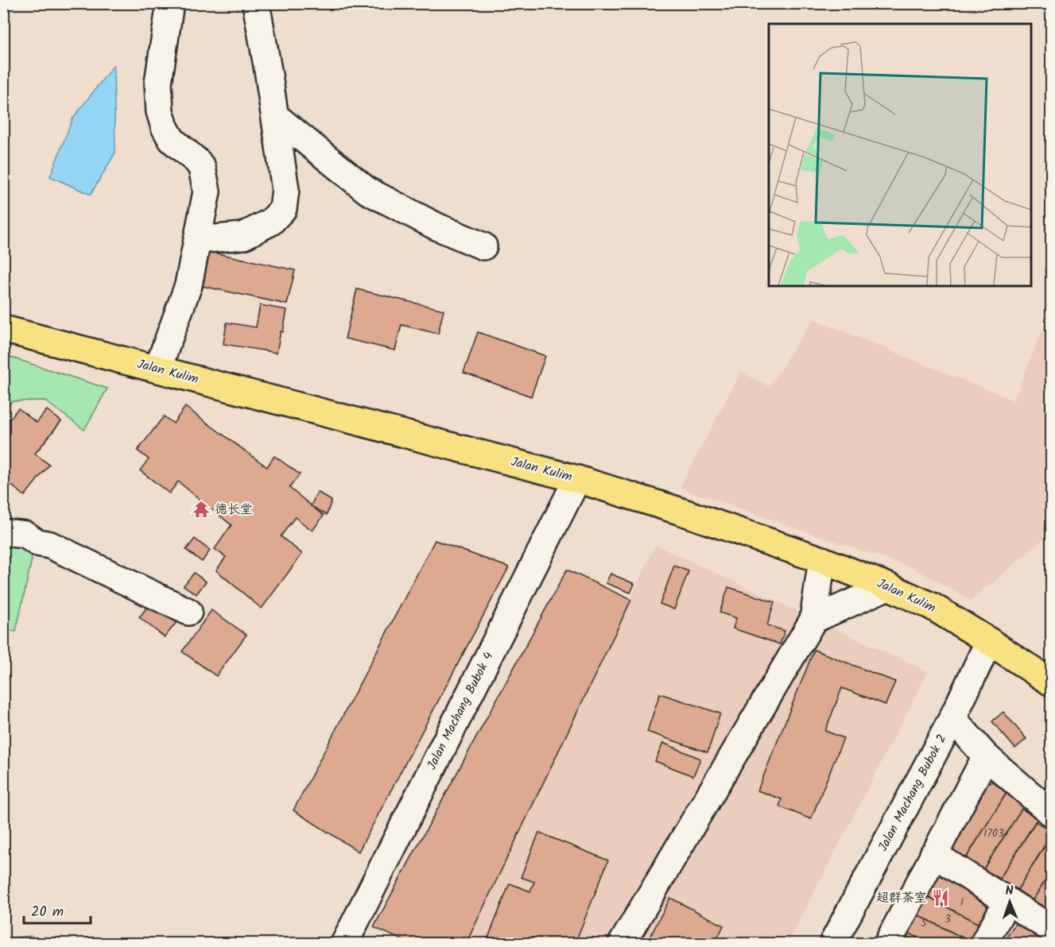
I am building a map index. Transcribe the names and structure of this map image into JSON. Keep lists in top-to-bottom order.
{
  "streets": {
    "main road": ["Jalan Kulim"],
    "street": ["Jalan Machang Bubok 4", "Jalan Machang Bubok 2"]
  },
  "crossings": [
    ["Jalan Kulim", "Jalan Machang Bubok 4"],
    ["Jalan Kulim", "Jalan Machang Bubok 2"]
  ],
  "places": {
    "temple": ["德长堂"],
    "restaurant": ["超群茶室"]
  },
  "house_numbers": [
    "1703",
    "1",
    "3",
    "5"
  ],
  "scale_bar": "20 m",
  "north": "top"
}
